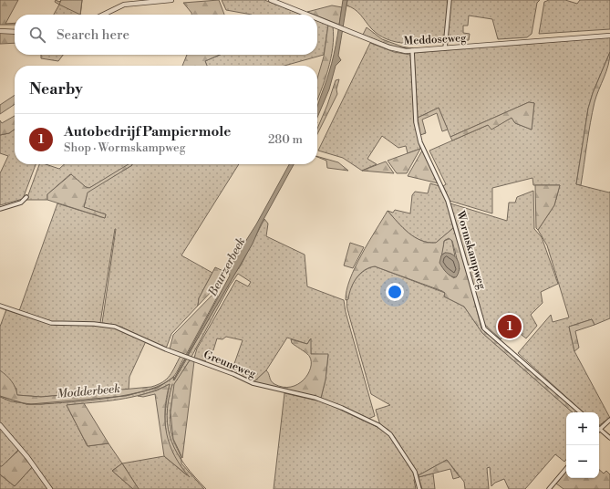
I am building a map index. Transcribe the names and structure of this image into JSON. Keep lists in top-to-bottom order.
{
  "streets": {
    "street": ["Meddoseweg", "Wormskampweg", "Greuneweg"]
  },
  "crossings": [
    ["Meddoseweg", "Wormskampweg"]
  ],
  "water": ["Beurzerbeek", "Modderbeek"],
  "page": {
    "search": "Search here",
    "heading": "Nearby",
    "list": [
      {
        "mark": "1",
        "name": "Autobedrijf Pampiermole",
        "note": "Shop · Wormskampweg",
        "value": "280 m"
      }
    ],
    "pins": "1",
    "map_buttons": ["+", "−"]
  }
}
